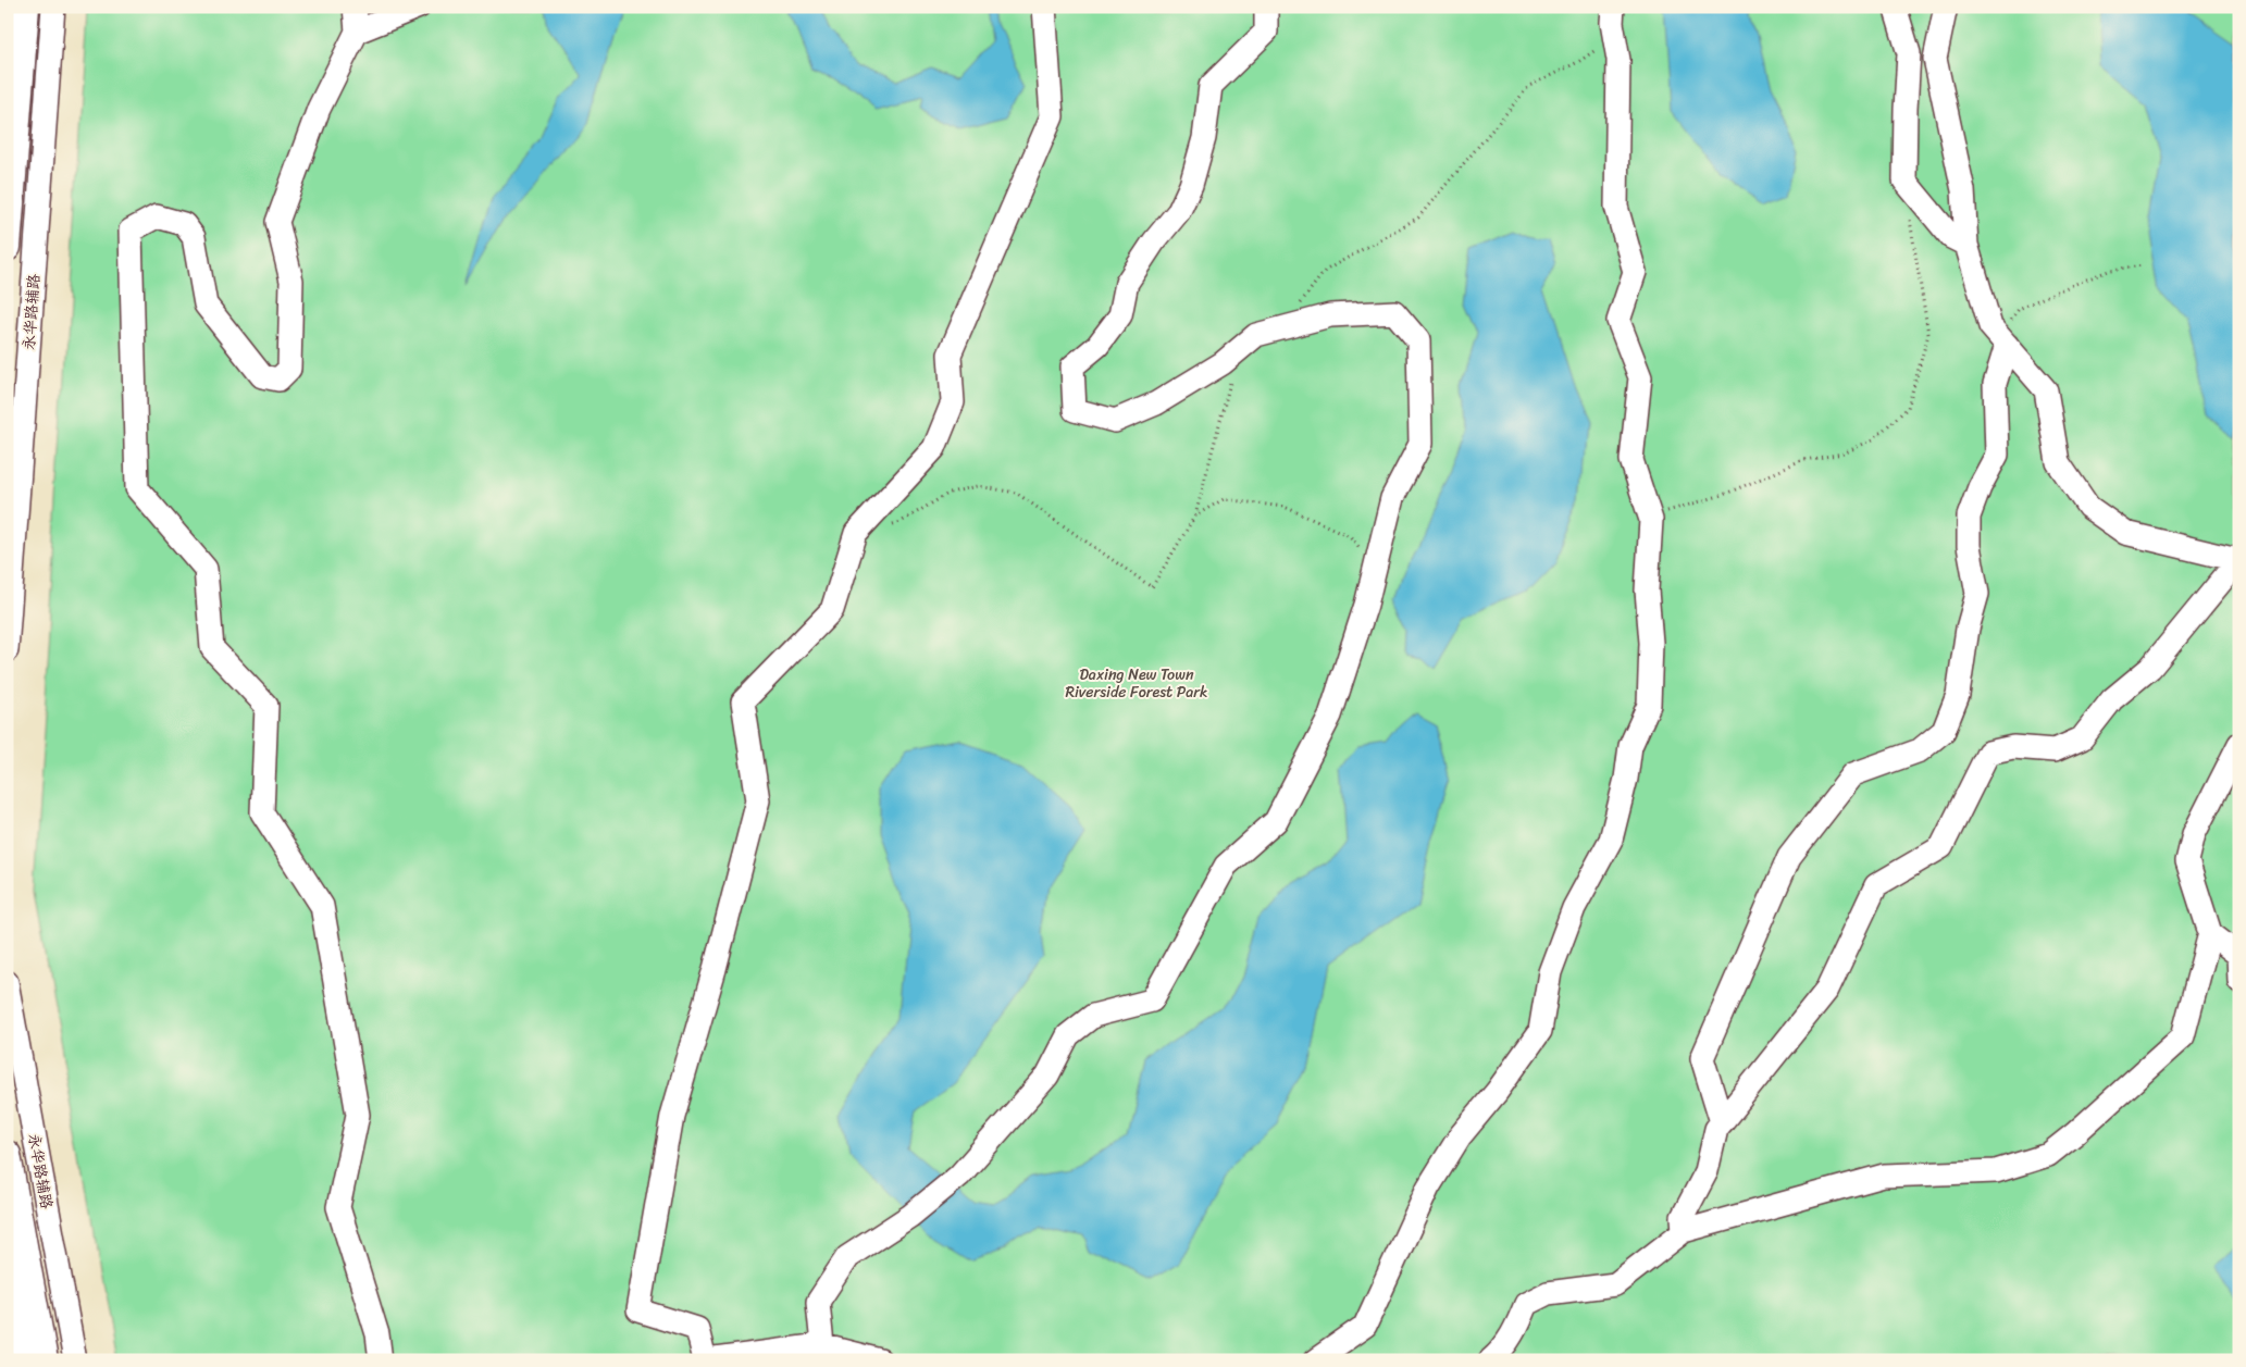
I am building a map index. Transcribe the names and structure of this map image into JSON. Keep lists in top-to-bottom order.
{
  "streets": {
    "street": ["永华路辅路"]
  },
  "parks": ["Daxing New Town Riverside Forest Park"]
}
